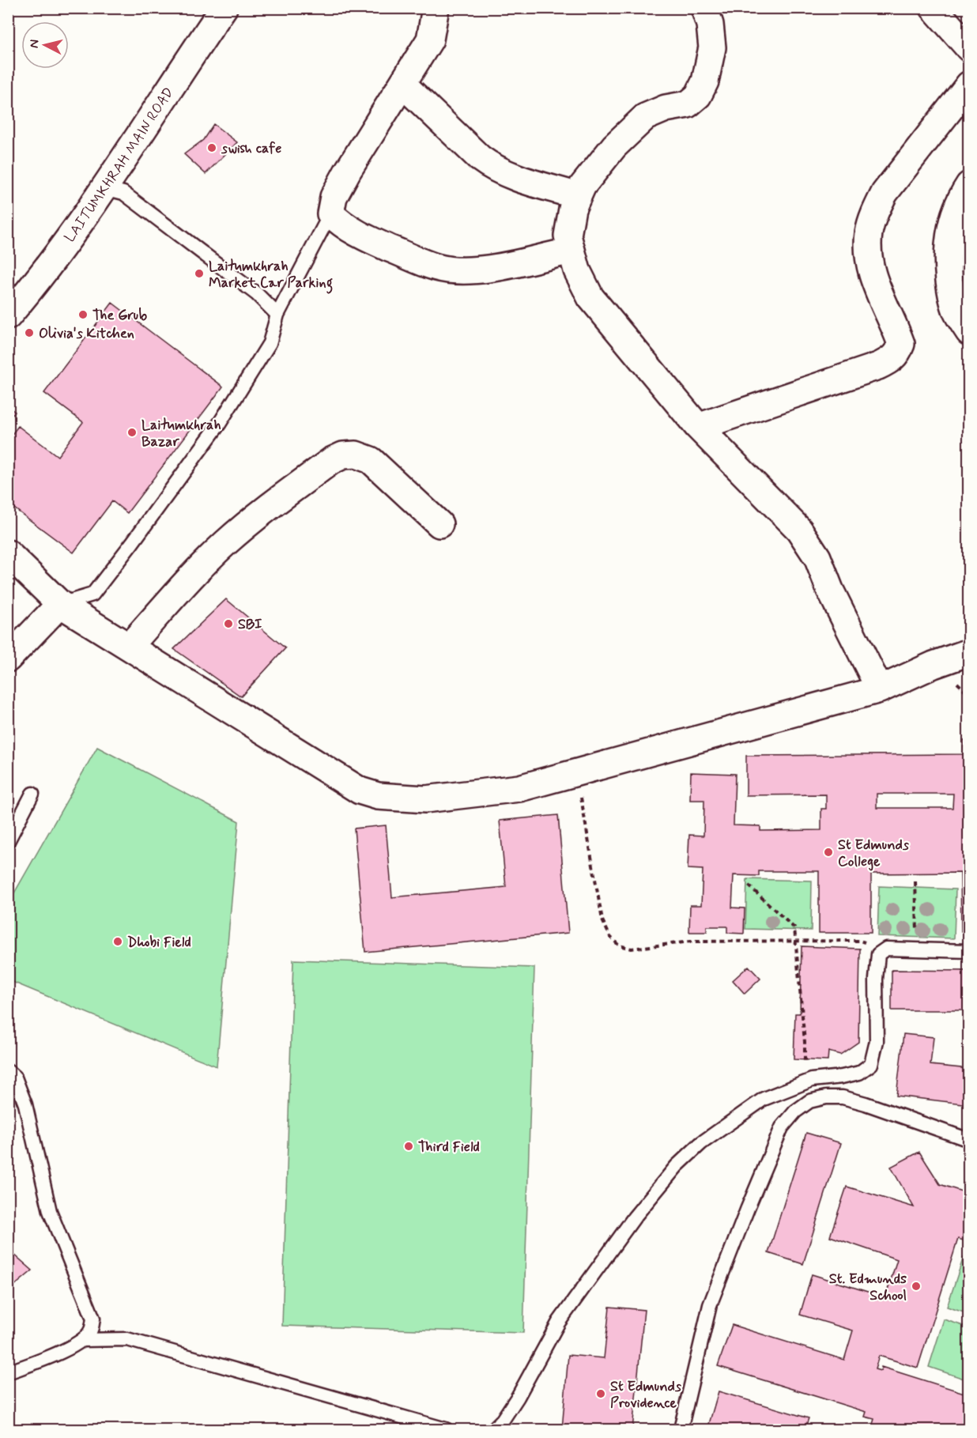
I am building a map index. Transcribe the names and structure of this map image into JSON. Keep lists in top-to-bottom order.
{
  "streets": {
    "street": ["LAITUMKHRAH MAIN ROAD"]
  },
  "places": [
    "swish cafe",
    "Laitumkhrah Market Car Parking",
    "The Grub",
    "Olivia's Kitchen",
    "Laitumkhrah Bazar",
    "SBI",
    "St Edmunds College",
    "Dhobi Field",
    "Third Field",
    "St. Edmunds School",
    "St Edmunds Providence"
  ],
  "north": "left"
}
